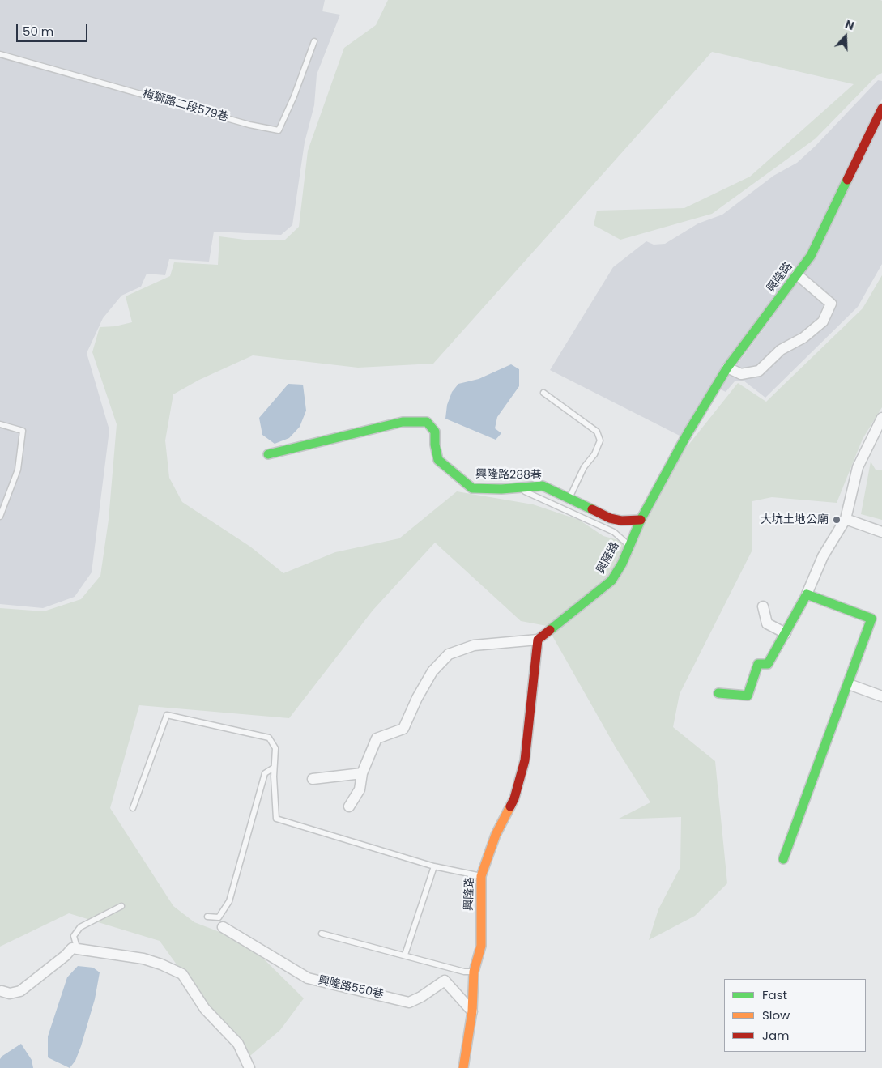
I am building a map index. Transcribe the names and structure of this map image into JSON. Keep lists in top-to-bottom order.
{
  "streets": {
    "street": ["興隆路", "興隆路288巷", "興隆路550巷"],
    "lane": ["梅獅路二段579巷"]
  },
  "crossings": [
    ["興隆路", "興隆路288巷"],
    ["興隆路", "興隆路550巷"]
  ],
  "places": ["大坑土地公廟"],
  "legend": ["Fast", "Slow", "Jam"],
  "scale_bar": "50 m",
  "north": "top"
}
